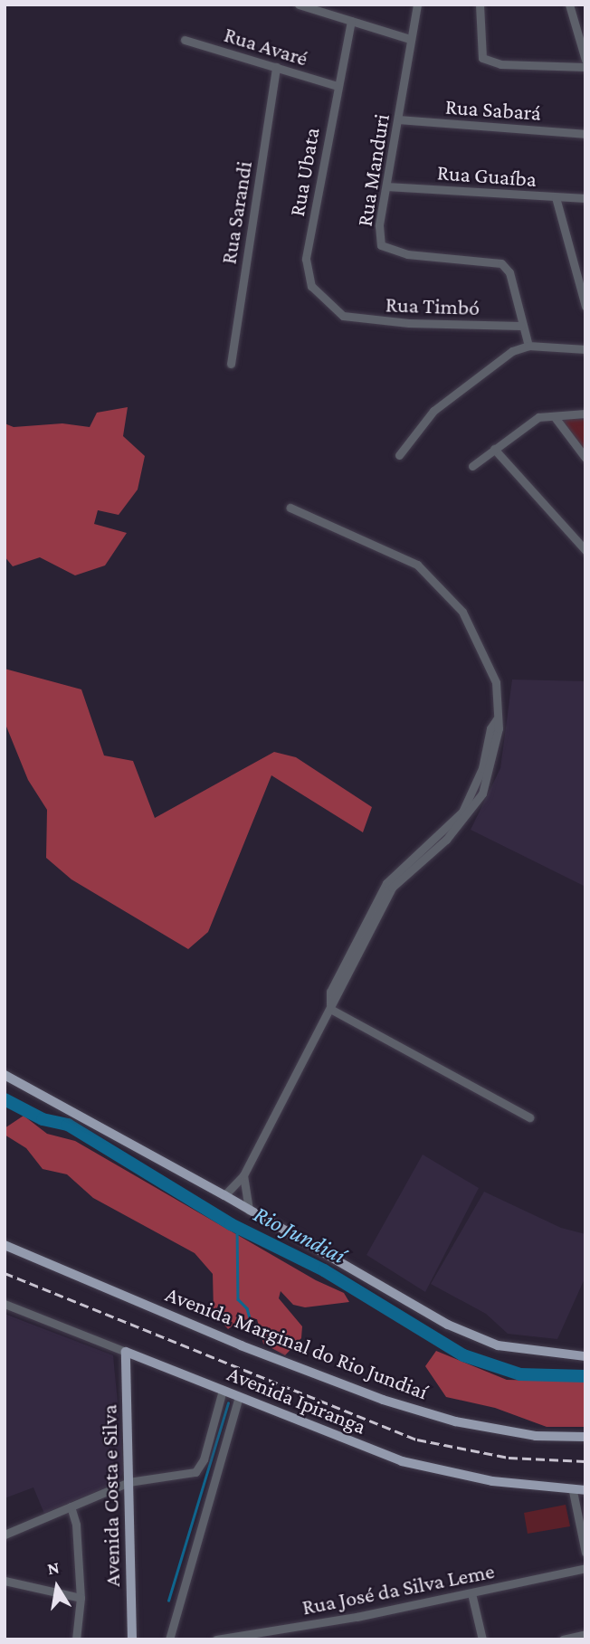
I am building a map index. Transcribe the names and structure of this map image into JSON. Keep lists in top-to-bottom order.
{
  "streets": {
    "main road": ["Avenida Marginal do Rio Jundiaí", "Avenida Ipiranga", "Avenida Costa e Silva"],
    "street": [
      "Rua Avaré",
      "Rua Sabará",
      "Rua Manduri",
      "Rua Ubata",
      "Rua Guaíba",
      "Rua Sarandi",
      "Rua Timbó",
      "Rua José da Silva Leme"
    ]
  },
  "crossings": [
    ["Rua Avaré", "Rua Ubata"],
    ["Rua Avaré", "Rua Sarandi"],
    ["Rua Sabará", "Rua Manduri"],
    ["Rua Manduri", "Rua Guaíba"],
    ["Rua Manduri", "Rua Timbó"],
    ["Rua Ubata", "Rua Timbó"],
    ["Avenida Ipiranga", "Avenida Costa e Silva"]
  ],
  "water": ["Rio Jundiaí"],
  "north": "top"
}
